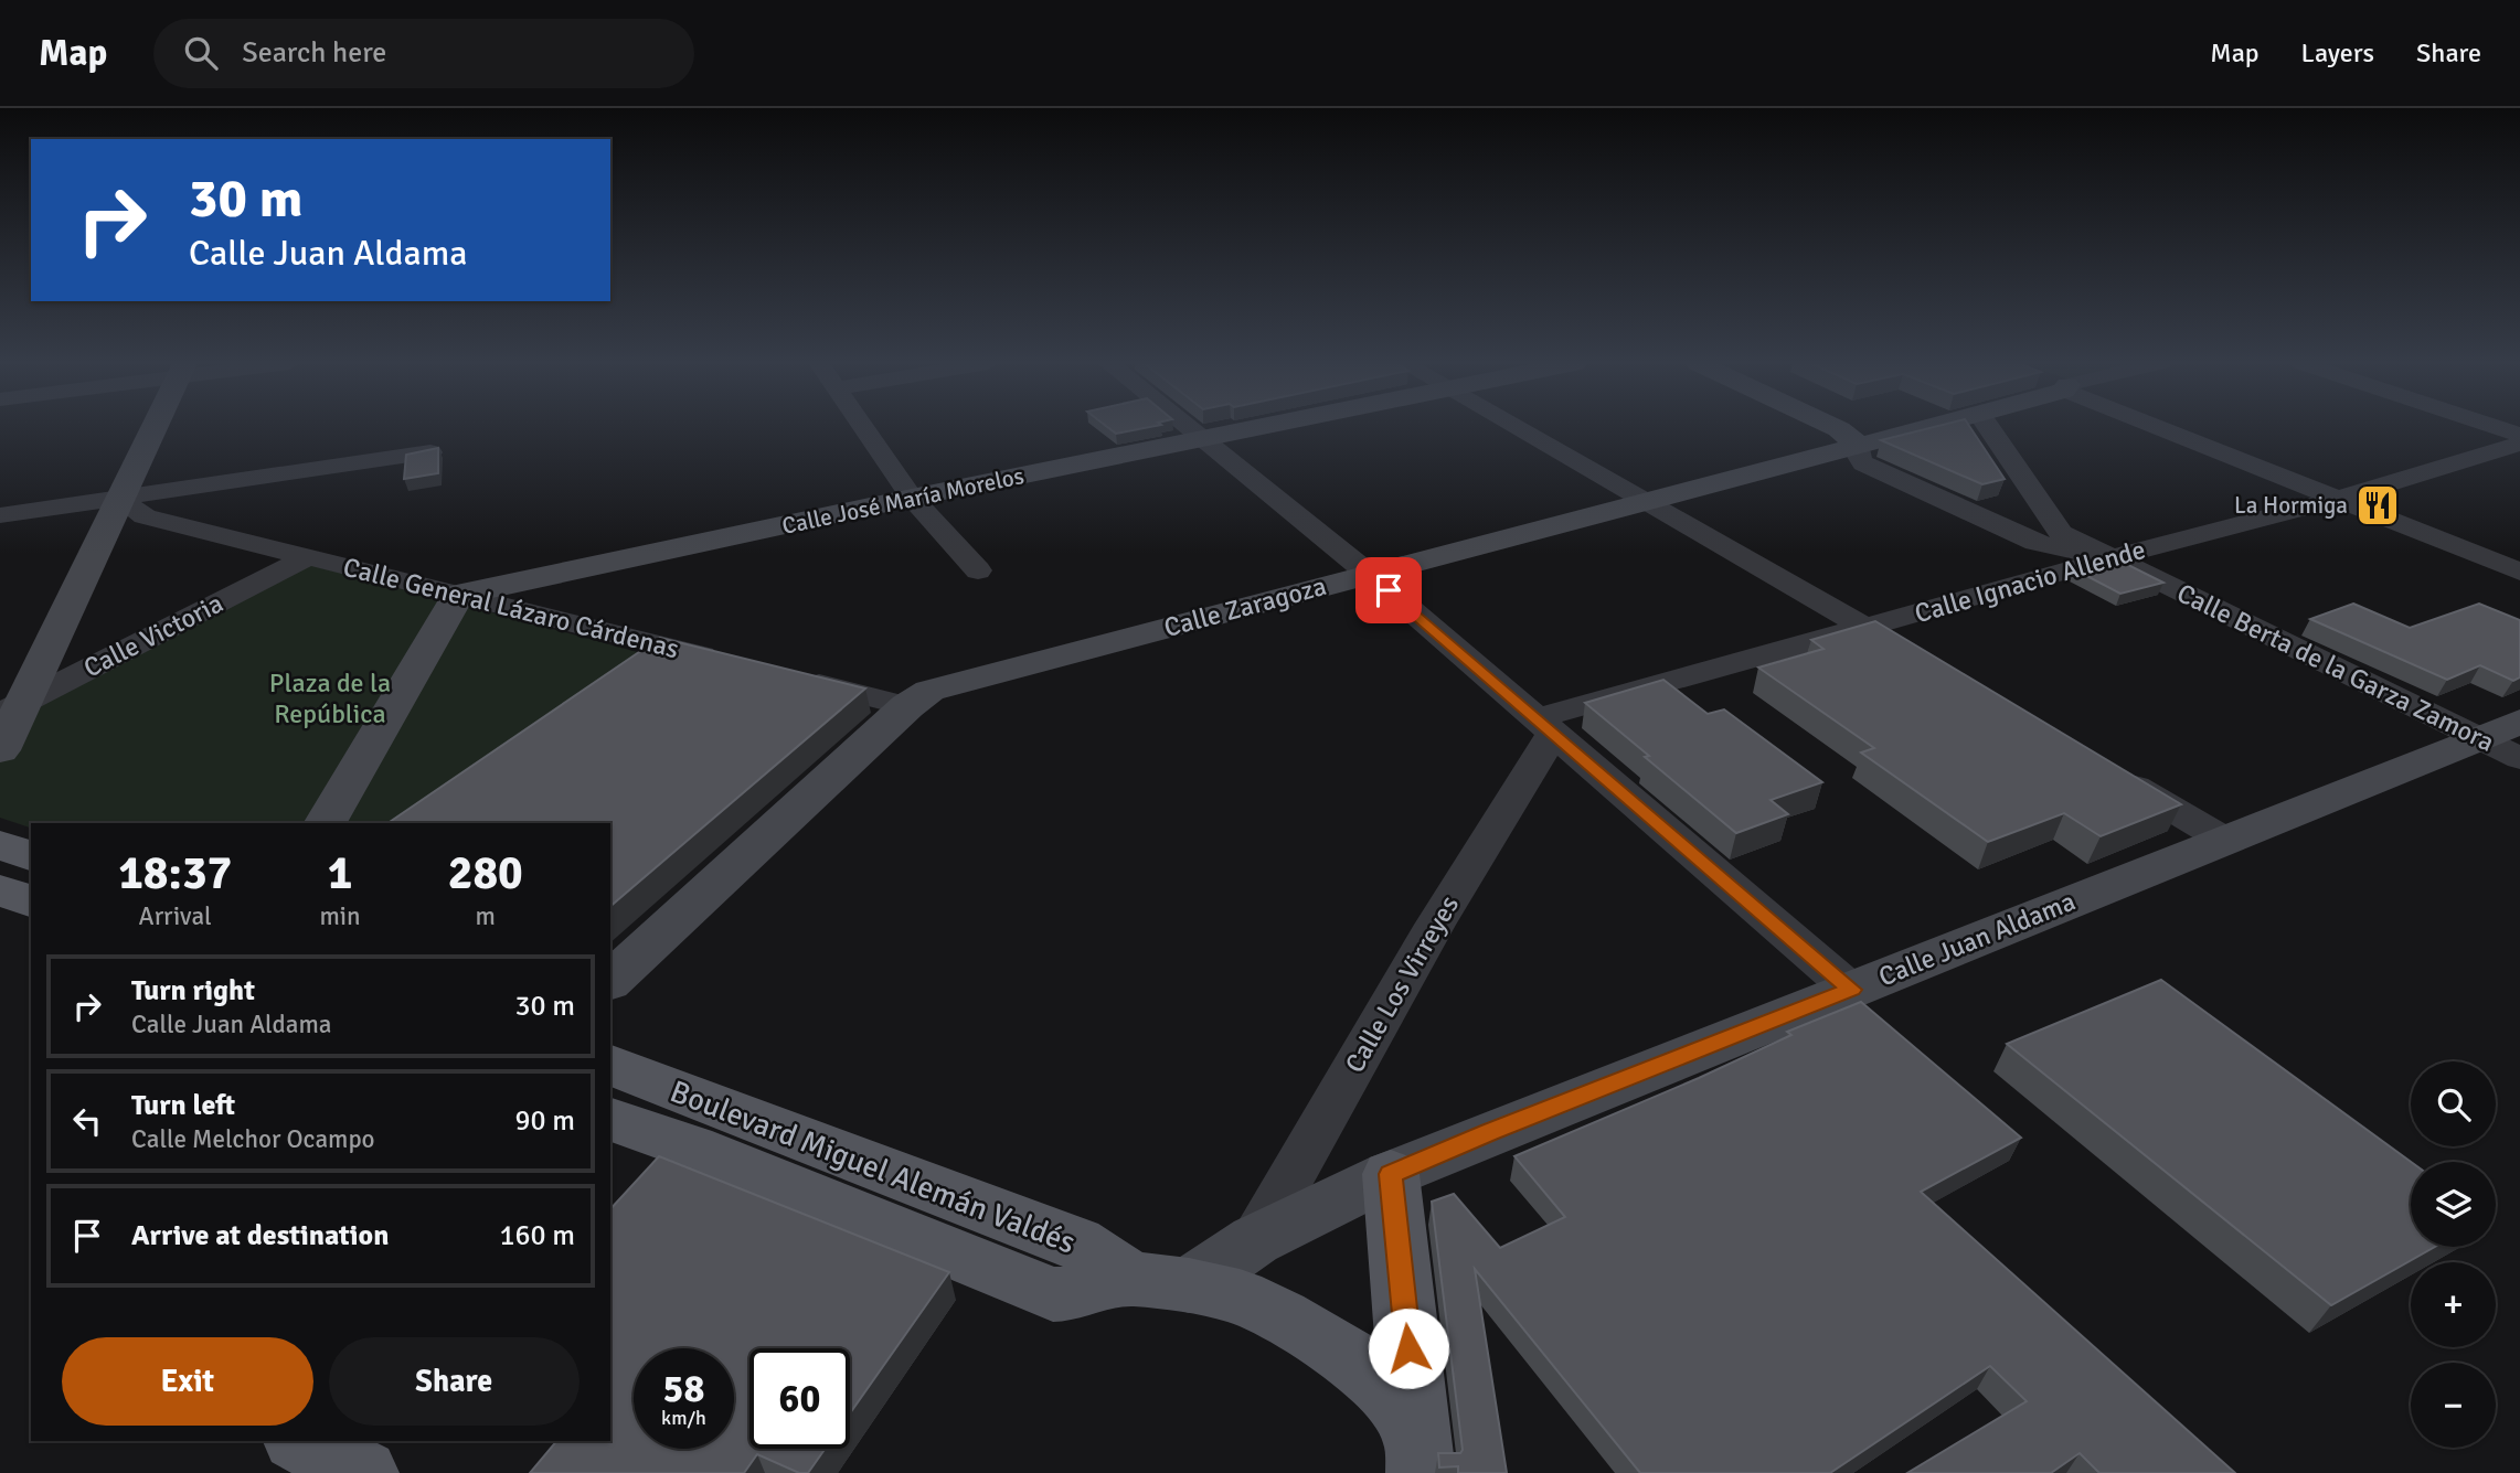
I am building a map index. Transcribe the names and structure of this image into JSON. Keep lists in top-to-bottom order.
{
  "streets": {
    "main road": [
      "Calle José María Morelos",
      "Calle Zaragoza",
      "Calle Juan Aldama",
      "Boulevard Miguel Alemán Valdés"
    ],
    "street": [
      "Calle Ignacio Allende",
      "Calle General Lázaro Cárdenas",
      "Calle Victoria",
      "Calle Berta de la Garza Zamora",
      "Calle Los Virreyes"
    ]
  },
  "crossings": [
    ["Calle José María Morelos", "Calle General Lázaro Cárdenas"],
    ["Calle Ignacio Allende", "Calle Berta de la Garza Zamora"],
    ["Calle Ignacio Allende", "Calle Los Virreyes"],
    ["Calle General Lázaro Cárdenas", "Calle Victoria"],
    ["Calle Berta de la Garza Zamora", "Calle Juan Aldama"],
    ["Calle Juan Aldama", "Calle Los Virreyes"],
    ["Calle Juan Aldama", "Boulevard Miguel Alemán Valdés"]
  ],
  "parks": ["Plaza de la República"],
  "places": {
    "restaurant": ["La Hormiga"]
  },
  "page": {
    "header": "Map",
    "search": "Search here",
    "nav": ["Map", "Layers", "Share"],
    "turn": ["30 m", "Calle Juan Aldama"],
    "eta": [
      "18:37",
      "Arrival",
      "1",
      "min",
      "280",
      "m"
    ],
    "list": [
      {
        "name": "Turn right",
        "note": "Calle Juan Aldama",
        "value": "30 m"
      },
      {
        "name": "Turn left",
        "note": "Calle Melchor Ocampo",
        "value": "90 m"
      },
      {
        "name": "Arrive at destination",
        "value": "160 m"
      }
    ],
    "map_buttons": ["+", "−"],
    "buttons": ["Exit", "Share"],
    "speed": "58 km/h",
    "limit": "60"
  }
}
